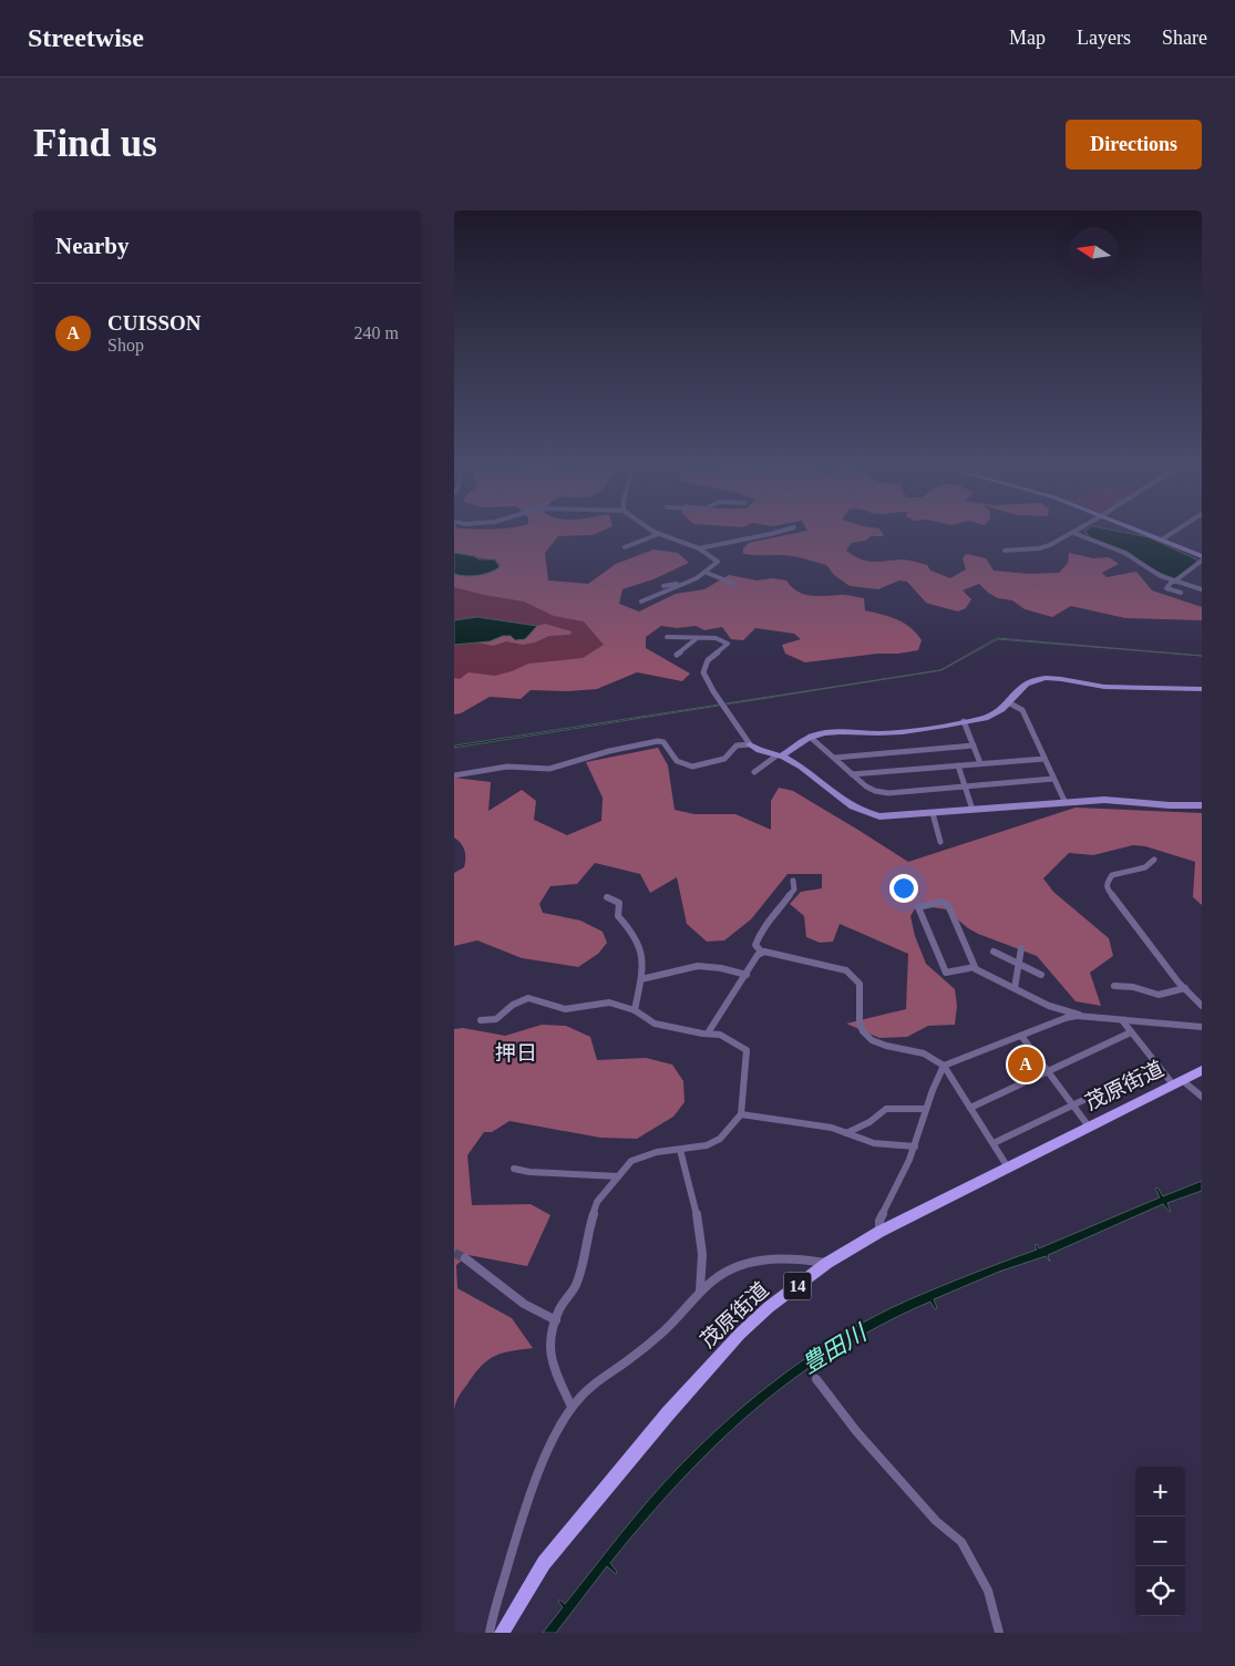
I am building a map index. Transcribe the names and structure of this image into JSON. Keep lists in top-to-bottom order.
{
  "streets": {
    "main road": ["茂原街道", "14"]
  },
  "districts": ["押日"],
  "water": ["豊田川"],
  "north": "left",
  "page": {
    "header": "Streetwise",
    "nav": ["Map", "Layers", "Share"],
    "buttons": "Directions",
    "title": "Find us",
    "heading": "Nearby",
    "list": [
      {
        "mark": "A",
        "name": "CUISSON",
        "note": "Shop",
        "value": "240 m"
      }
    ],
    "pins": "A",
    "map_buttons": ["+", "−"]
  }
}
